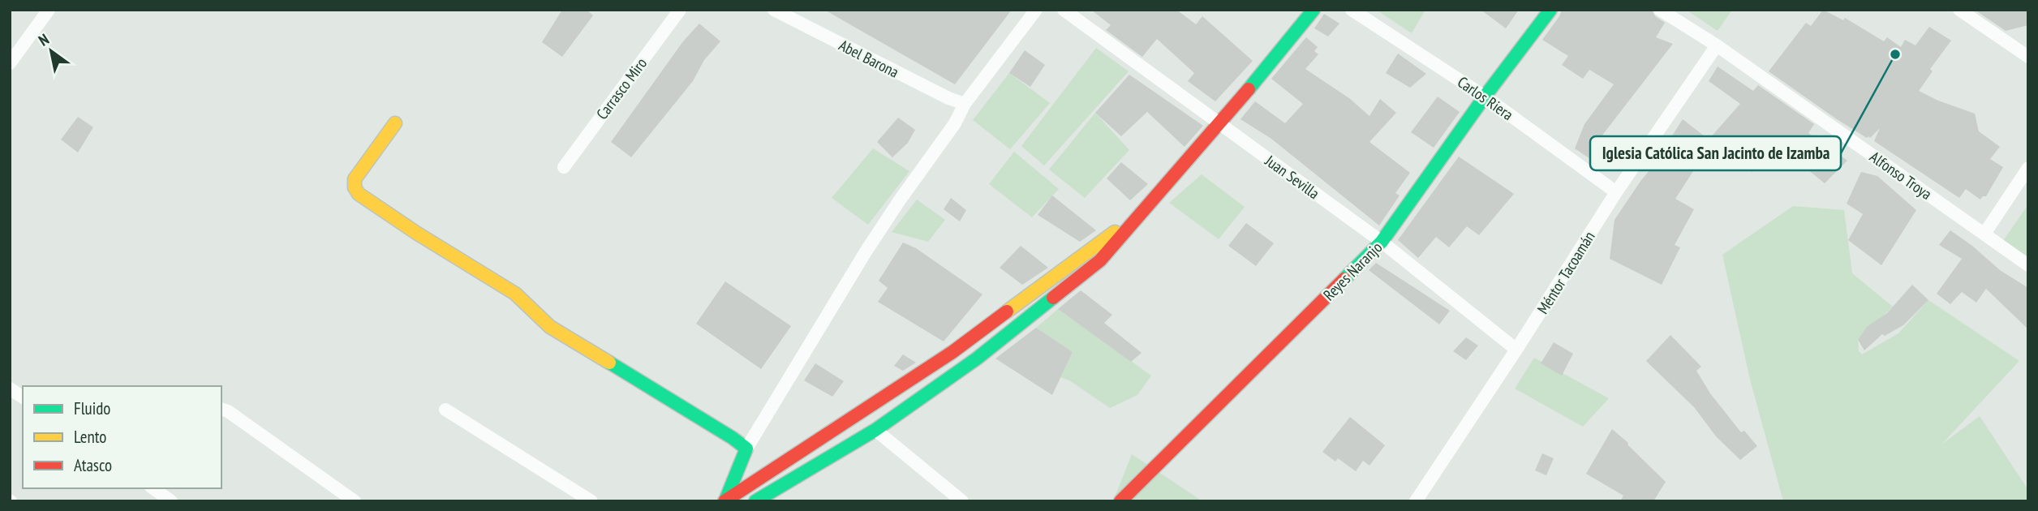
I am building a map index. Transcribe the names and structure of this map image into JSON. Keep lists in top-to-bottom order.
{
  "streets": {
    "street": [
      "Abel Barona",
      "Carrasco Miro",
      "Carlos Riera",
      "Alfonso Troya",
      "Juan Sevilla",
      "Reyes Naranjo",
      "Méntor Tacoamán"
    ]
  },
  "crossings": [
    ["Carlos Riera", "Reyes Naranjo"],
    ["Carlos Riera", "Méntor Tacoamán"],
    ["Alfonso Troya", "Méntor Tacoamán"],
    ["Juan Sevilla", "Reyes Naranjo"],
    ["Juan Sevilla", "Méntor Tacoamán"]
  ],
  "places": ["Iglesia Católica San Jacinto de Izamba"],
  "legend": ["Fluido", "Lento", "Atasco"],
  "north": "top left"
}
